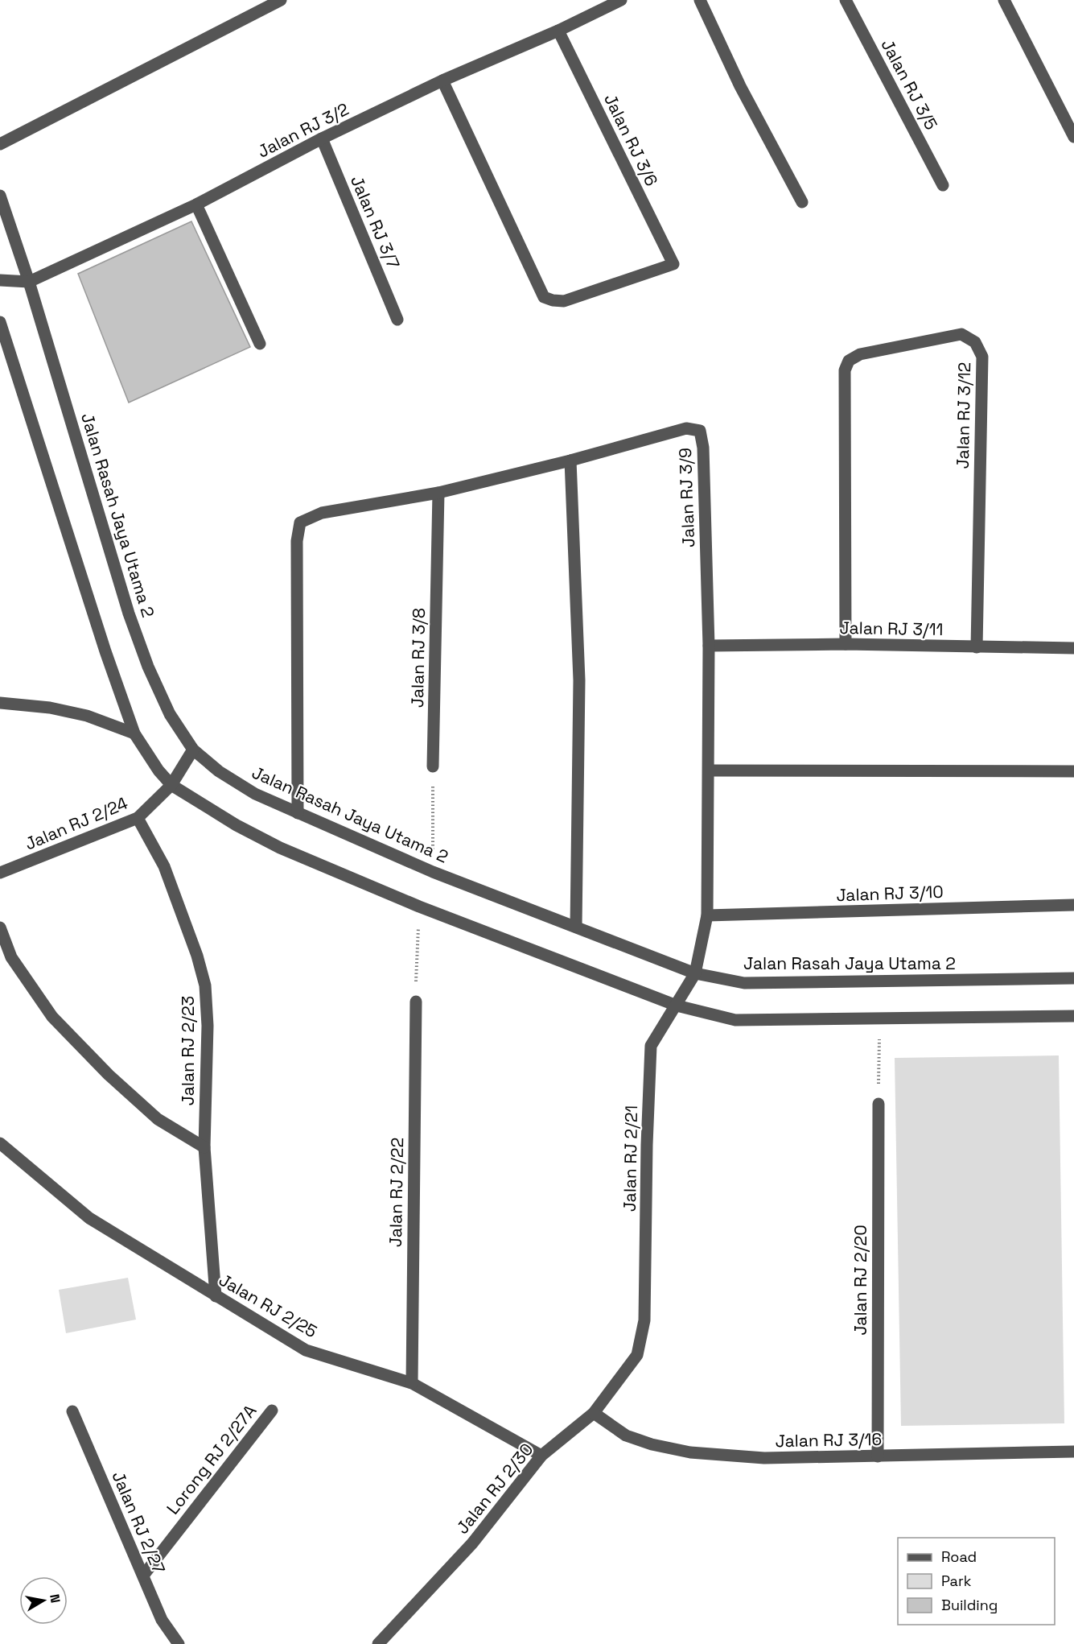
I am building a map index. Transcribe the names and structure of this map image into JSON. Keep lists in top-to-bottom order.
{
  "streets": {
    "street": [
      "Jalan RJ 3/5",
      "Jalan RJ 3/2",
      "Jalan RJ 3/6",
      "Jalan RJ 3/7",
      "Jalan RJ 3/12",
      "Jalan RJ 3/9",
      "Jalan Rasah Jaya Utama 2",
      "Jalan RJ 3/11",
      "Jalan RJ 3/8",
      "Jalan RJ 2/24",
      "Jalan RJ 3/10",
      "Jalan RJ 2/23",
      "Jalan RJ 2/21",
      "Jalan RJ 2/22",
      "Jalan RJ 2/20",
      "Jalan RJ 2/25",
      "Jalan RJ 3/16",
      "Lorong RJ 2/27A",
      "Jalan RJ 2/30",
      "Jalan RJ 2/27"
    ]
  },
  "crossings": [
    ["Jalan RJ 3/2", "Jalan RJ 3/6"],
    ["Jalan RJ 3/2", "Jalan RJ 3/7"],
    ["Jalan RJ 3/2", "Jalan Rasah Jaya Utama 2"],
    ["Jalan RJ 3/12", "Jalan RJ 3/11"],
    ["Jalan RJ 3/9", "Jalan Rasah Jaya Utama 2"],
    ["Jalan RJ 3/9", "Jalan RJ 3/11"],
    ["Jalan RJ 3/9", "Jalan RJ 3/8"],
    ["Jalan RJ 3/9", "Jalan RJ 3/10"],
    ["Jalan RJ 3/9", "Jalan RJ 2/21"],
    ["Jalan Rasah Jaya Utama 2", "Jalan RJ 2/24"],
    ["Jalan Rasah Jaya Utama 2", "Jalan RJ 2/21"],
    ["Jalan RJ 2/24", "Jalan RJ 2/23"],
    ["Jalan RJ 2/23", "Jalan RJ 2/25"],
    ["Jalan RJ 2/21", "Jalan RJ 2/30"],
    ["Jalan RJ 2/22", "Jalan RJ 2/25"],
    ["Jalan RJ 2/20", "Jalan RJ 3/16"],
    ["Jalan RJ 2/25", "Jalan RJ 2/30"],
    ["Jalan RJ 3/16", "Jalan RJ 2/30"],
    ["Lorong RJ 2/27A", "Jalan RJ 2/27"]
  ],
  "legend": ["Road", "Park", "Building"],
  "north": "right"
}
